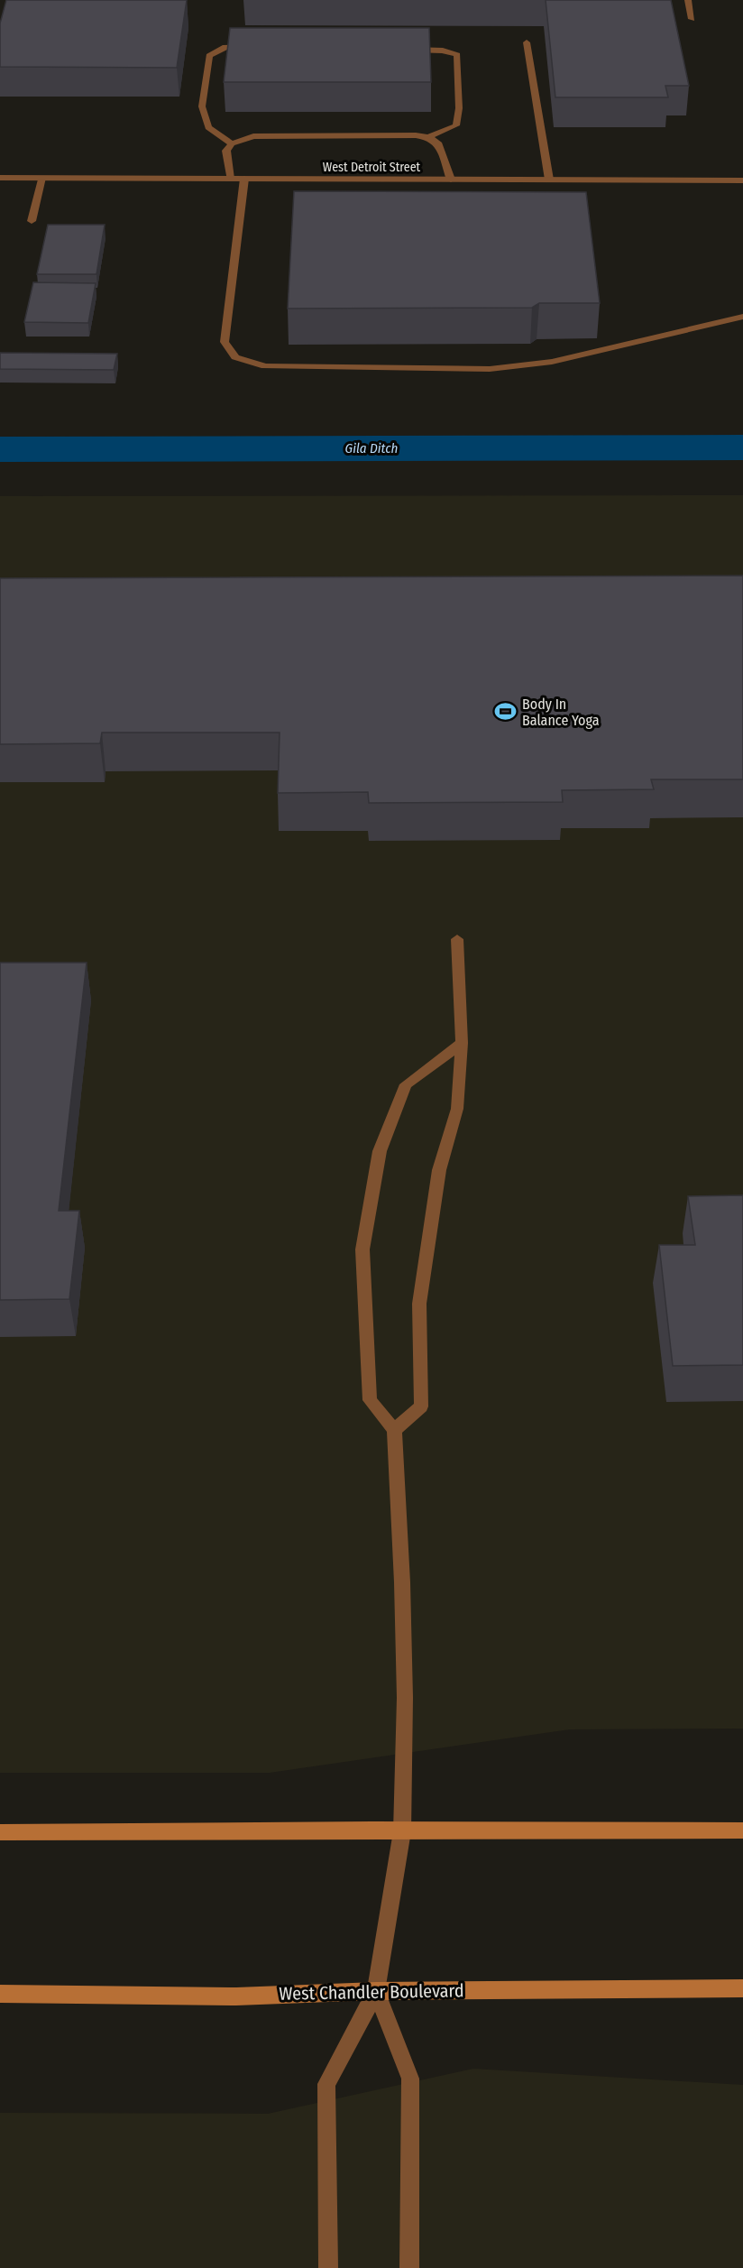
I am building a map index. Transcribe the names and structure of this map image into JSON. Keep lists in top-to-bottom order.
{
  "streets": {
    "main road": ["West Chandler Boulevard"],
    "street": ["West Detroit Street"]
  },
  "water": ["Gila Ditch"],
  "places": {
    "sports": ["Body In Balance Yoga"]
  }
}
